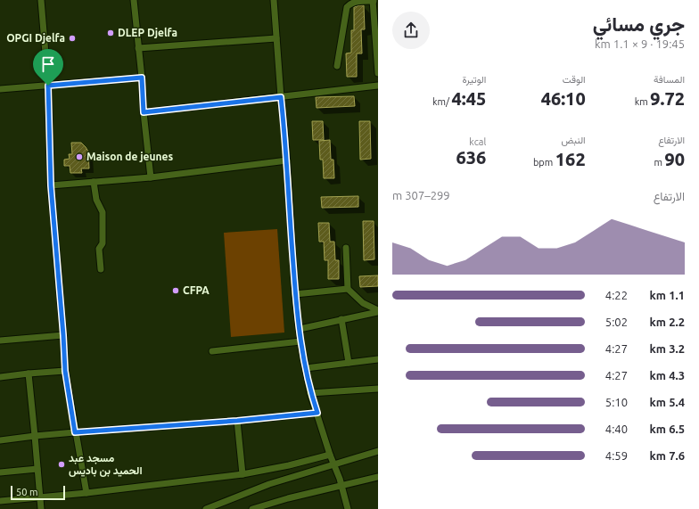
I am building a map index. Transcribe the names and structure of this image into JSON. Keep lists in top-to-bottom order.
{
  "places": [
    "DLEP Djelfa",
    "OPGI Djelfa",
    "Maison de jeunes",
    "CFPA",
    "مسجد عبد الحميد بن باديس"
  ],
  "scale_bar": "50 m",
  "page": {
    "heading": ["جري مسائي", "19:45 · 9 × 1.1 km"],
    "stats": [
      ["المسافة", "9.72 km"],
      ["الوقت", "46:10"],
      ["الوتيرة", "4:45 /km"],
      ["الارتفاع", "90 m"],
      ["النبض", "162 bpm"],
      ["kcal", "636"]
    ],
    "chart": ["الارتفاع", "299–307 m"],
    "list": [
      {
        "name": "1.1 km",
        "note": "4:22"
      },
      {
        "name": "2.2 km",
        "note": "5:02"
      },
      {
        "name": "3.2 km",
        "note": "4:27"
      },
      {
        "name": "4.3 km",
        "note": "4:27"
      },
      {
        "name": "5.4 km",
        "note": "5:10"
      },
      {
        "name": "6.5 km",
        "note": "4:40"
      },
      {
        "name": "7.6 km",
        "note": "4:59"
      }
    ],
    "scale": "50 m"
  }
}
